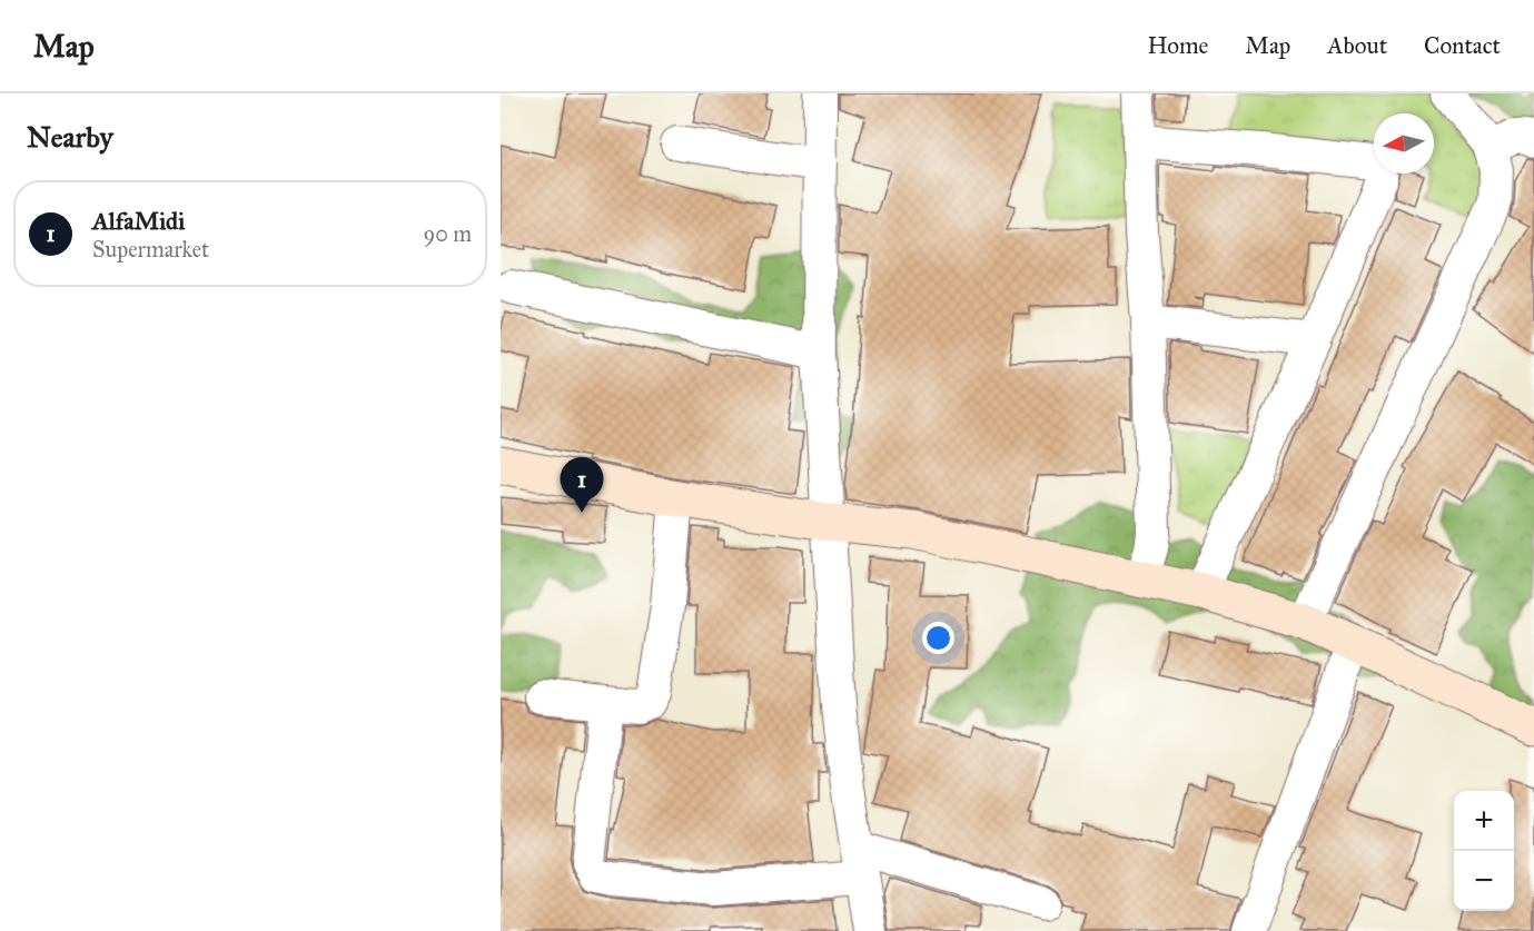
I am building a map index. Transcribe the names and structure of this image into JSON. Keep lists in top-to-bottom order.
{
  "north": "left",
  "page": {
    "header": "Map",
    "nav": [
      "Home",
      "Map",
      "About",
      "Contact"
    ],
    "heading": "Nearby",
    "list": [
      {
        "mark": "1",
        "name": "AlfaMidi",
        "note": "Supermarket",
        "value": "90 m"
      }
    ],
    "pins": "1",
    "map_buttons": ["+", "−"]
  }
}
